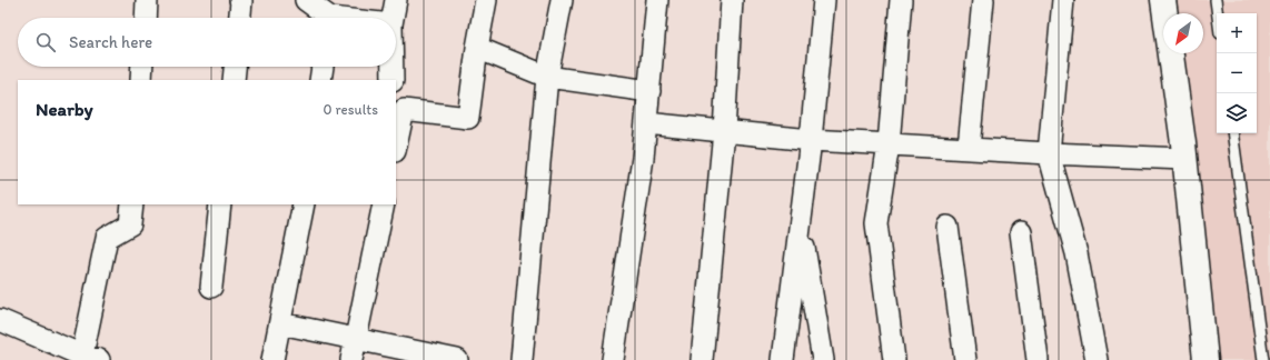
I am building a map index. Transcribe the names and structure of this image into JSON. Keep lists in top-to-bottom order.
{
  "north": "bottom left",
  "page": {
    "map_buttons": ["+", "−"],
    "search": "Search here",
    "heading": ["Nearby", "0 results"]
  }
}
